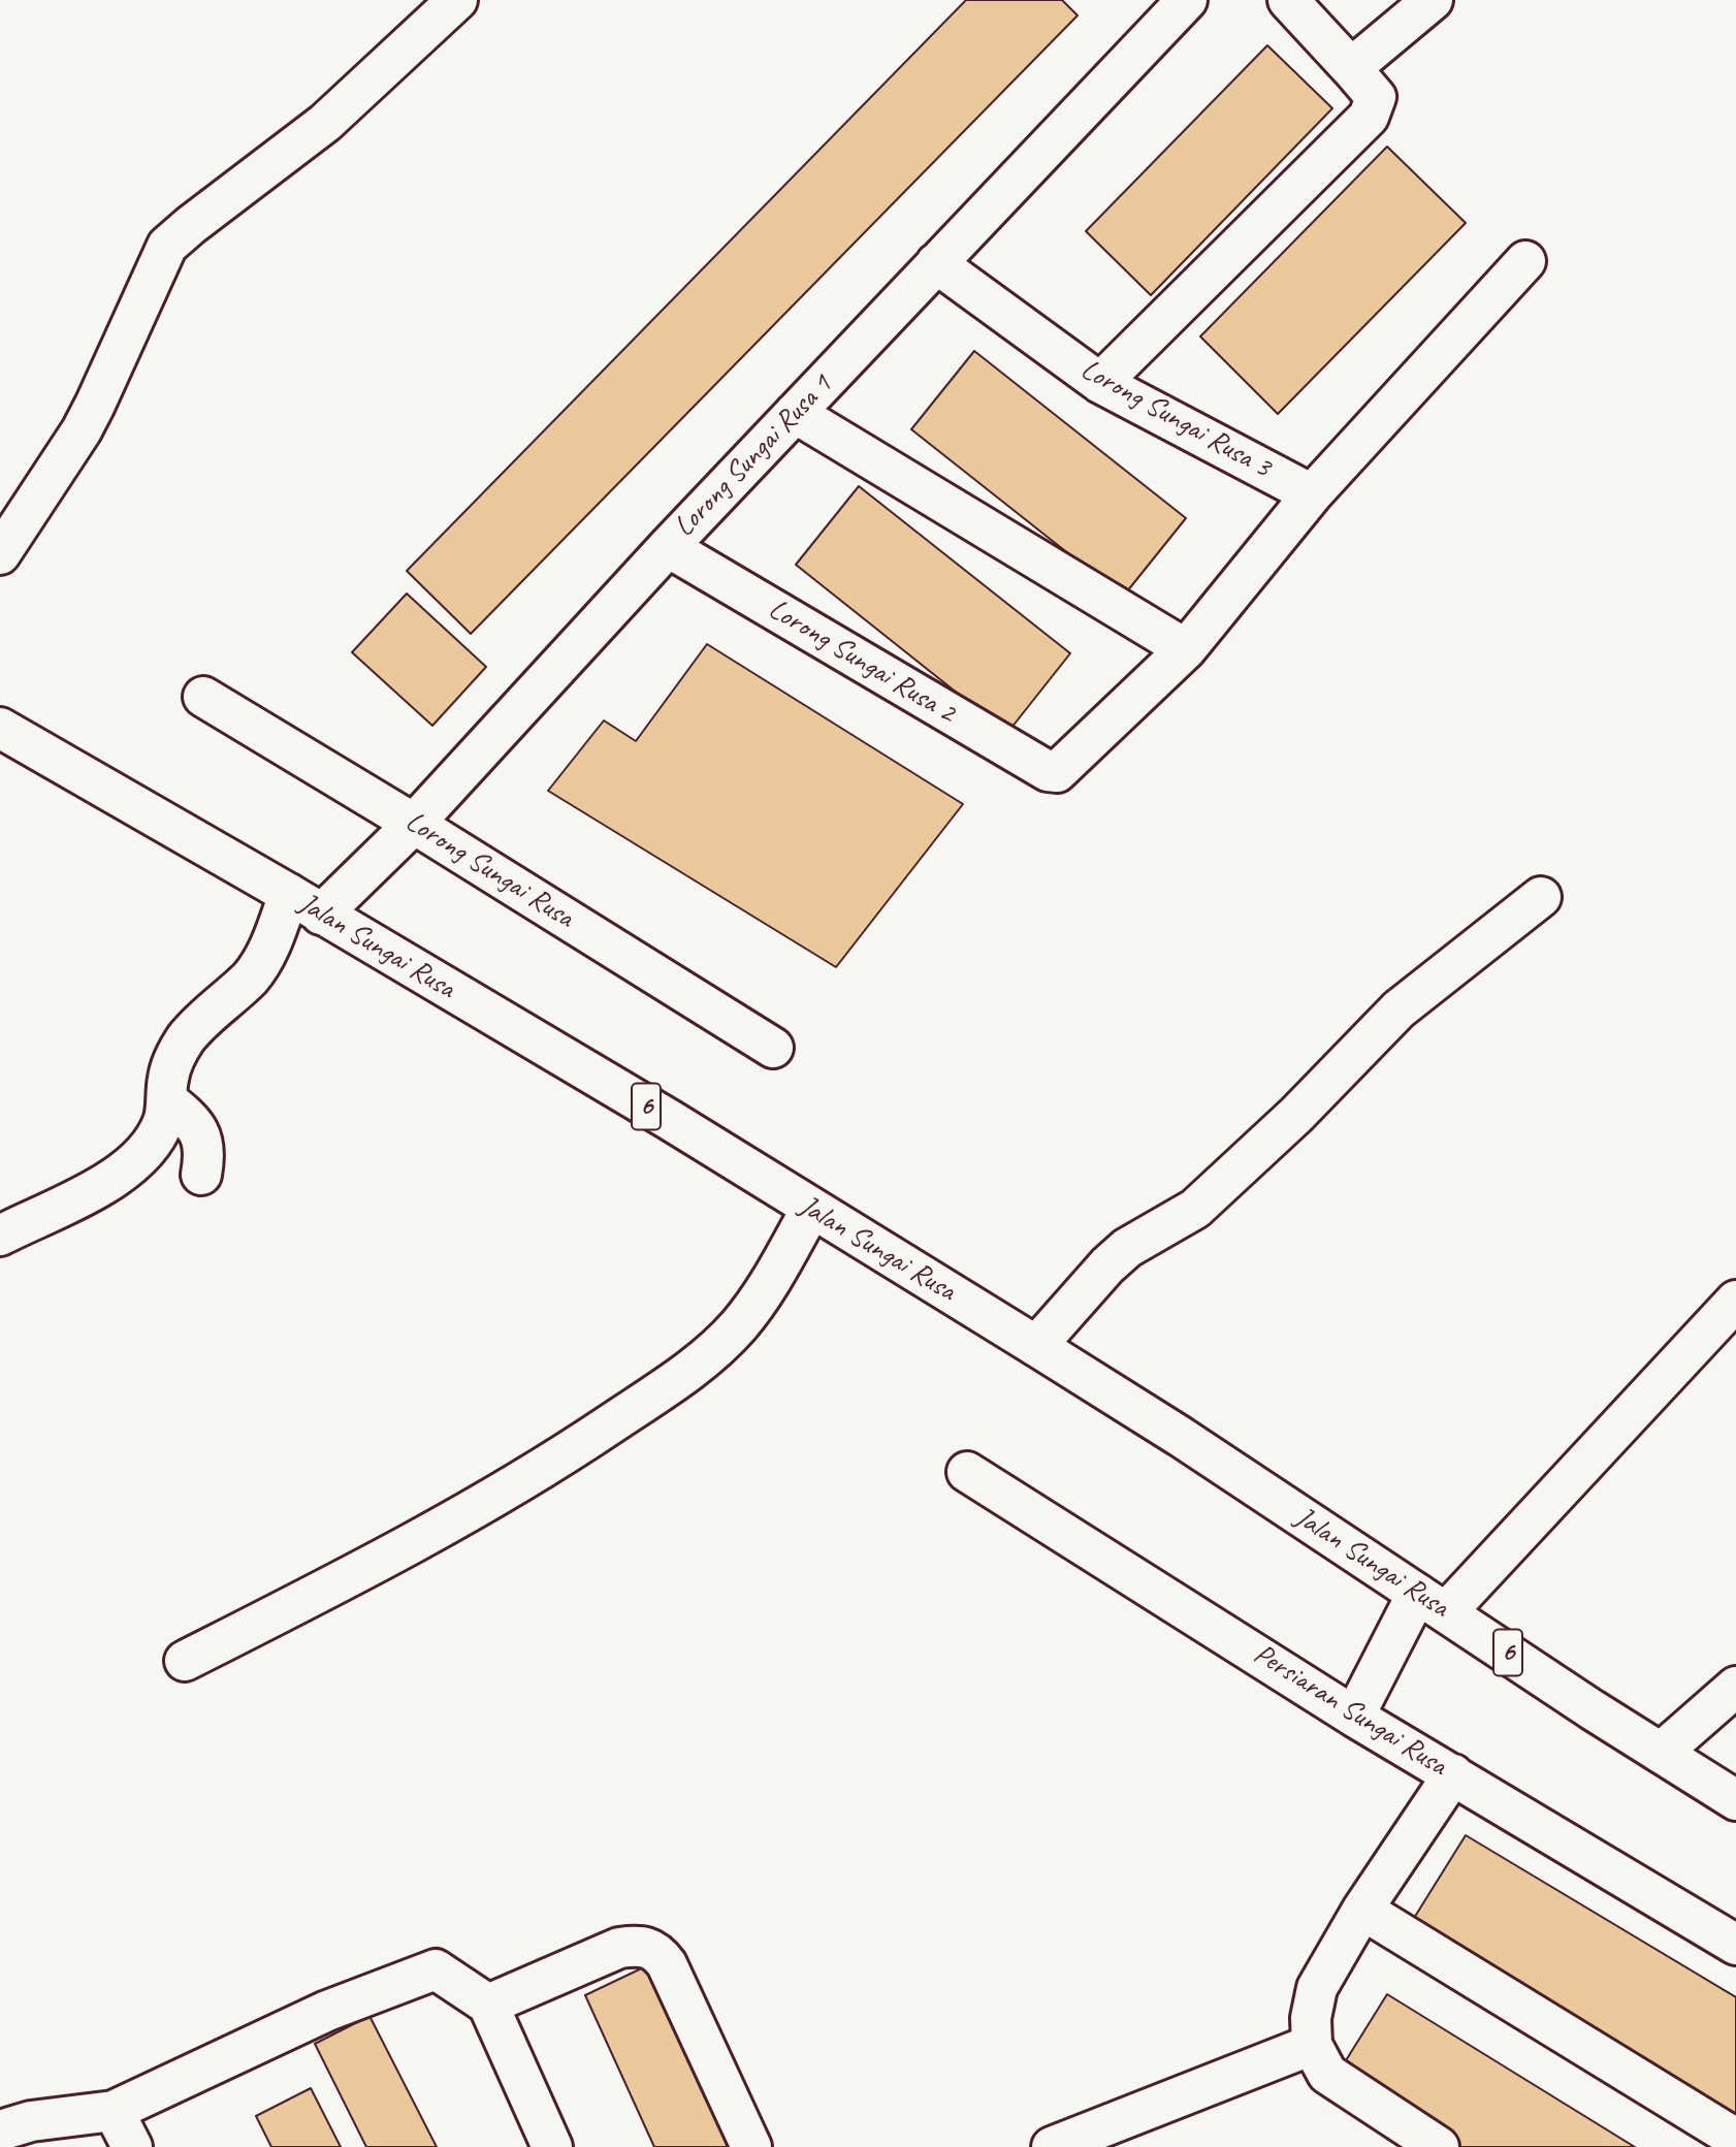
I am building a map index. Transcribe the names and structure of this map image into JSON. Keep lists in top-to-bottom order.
{
  "streets": {
    "street": [
      "Lorong Sungai Rusa 3",
      "Lorong Sungai Rusa 1",
      "Lorong Sungai Rusa 2",
      "Lorong Sungai Rusa",
      "Jalan Sungai Rusa",
      "6",
      "Persiaran Sungai Rusa"
    ]
  },
  "crossings": [
    ["Lorong Sungai Rusa 3", "Lorong Sungai Rusa 1"],
    ["Lorong Sungai Rusa 1", "Lorong Sungai Rusa 2"],
    ["Lorong Sungai Rusa 1", "Lorong Sungai Rusa"],
    ["Lorong Sungai Rusa 1", "Jalan Sungai Rusa"]
  ]
}
